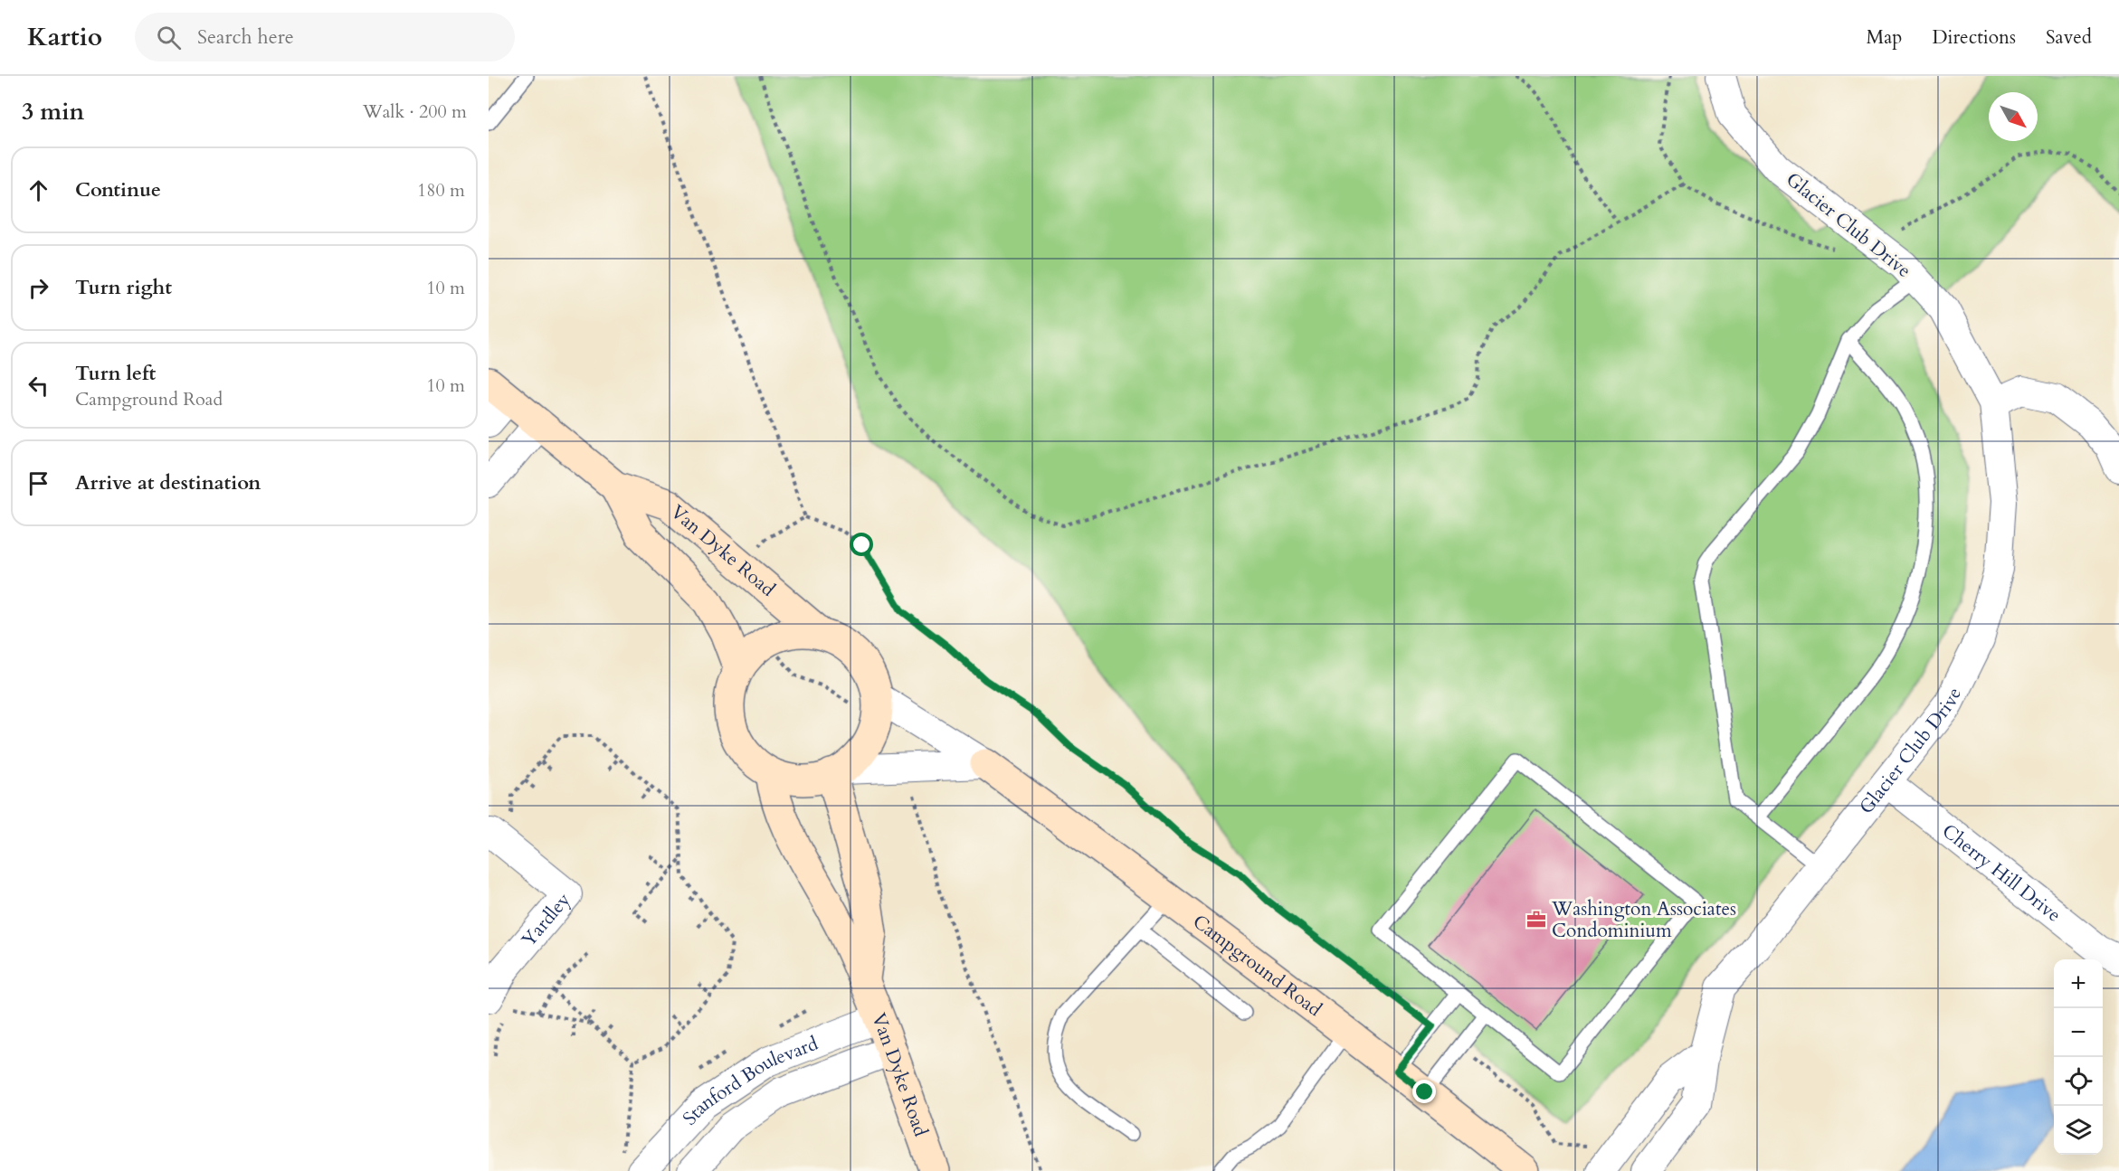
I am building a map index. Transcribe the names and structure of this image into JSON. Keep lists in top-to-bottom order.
{
  "streets": {
    "street": [
      "Glacier Club Drive",
      "Van Dyke Road",
      "Cherry Hill Drive",
      "Yardley",
      "Campground Road",
      "Stanford Boulevard"
    ]
  },
  "crossings": [
    ["Glacier Club Drive", "Cherry Hill Drive"],
    ["Van Dyke Road", "Campground Road"],
    ["Van Dyke Road", "Stanford Boulevard"]
  ],
  "places": {
    "office": ["Washington Associates Condominium"]
  },
  "north": "bottom right",
  "page": {
    "header": "Kartio",
    "search": "Search here",
    "nav": ["Map", "Directions", "Saved"],
    "heading": ["3 min", "Walk · 200 m"],
    "list": [
      ["Continue", "180 m"],
      ["Turn right", "10 m"],
      ["Turn left", "Campground Road", "10 m"],
      "Arrive at destination"
    ],
    "map_buttons": ["+", "−"]
  }
}
